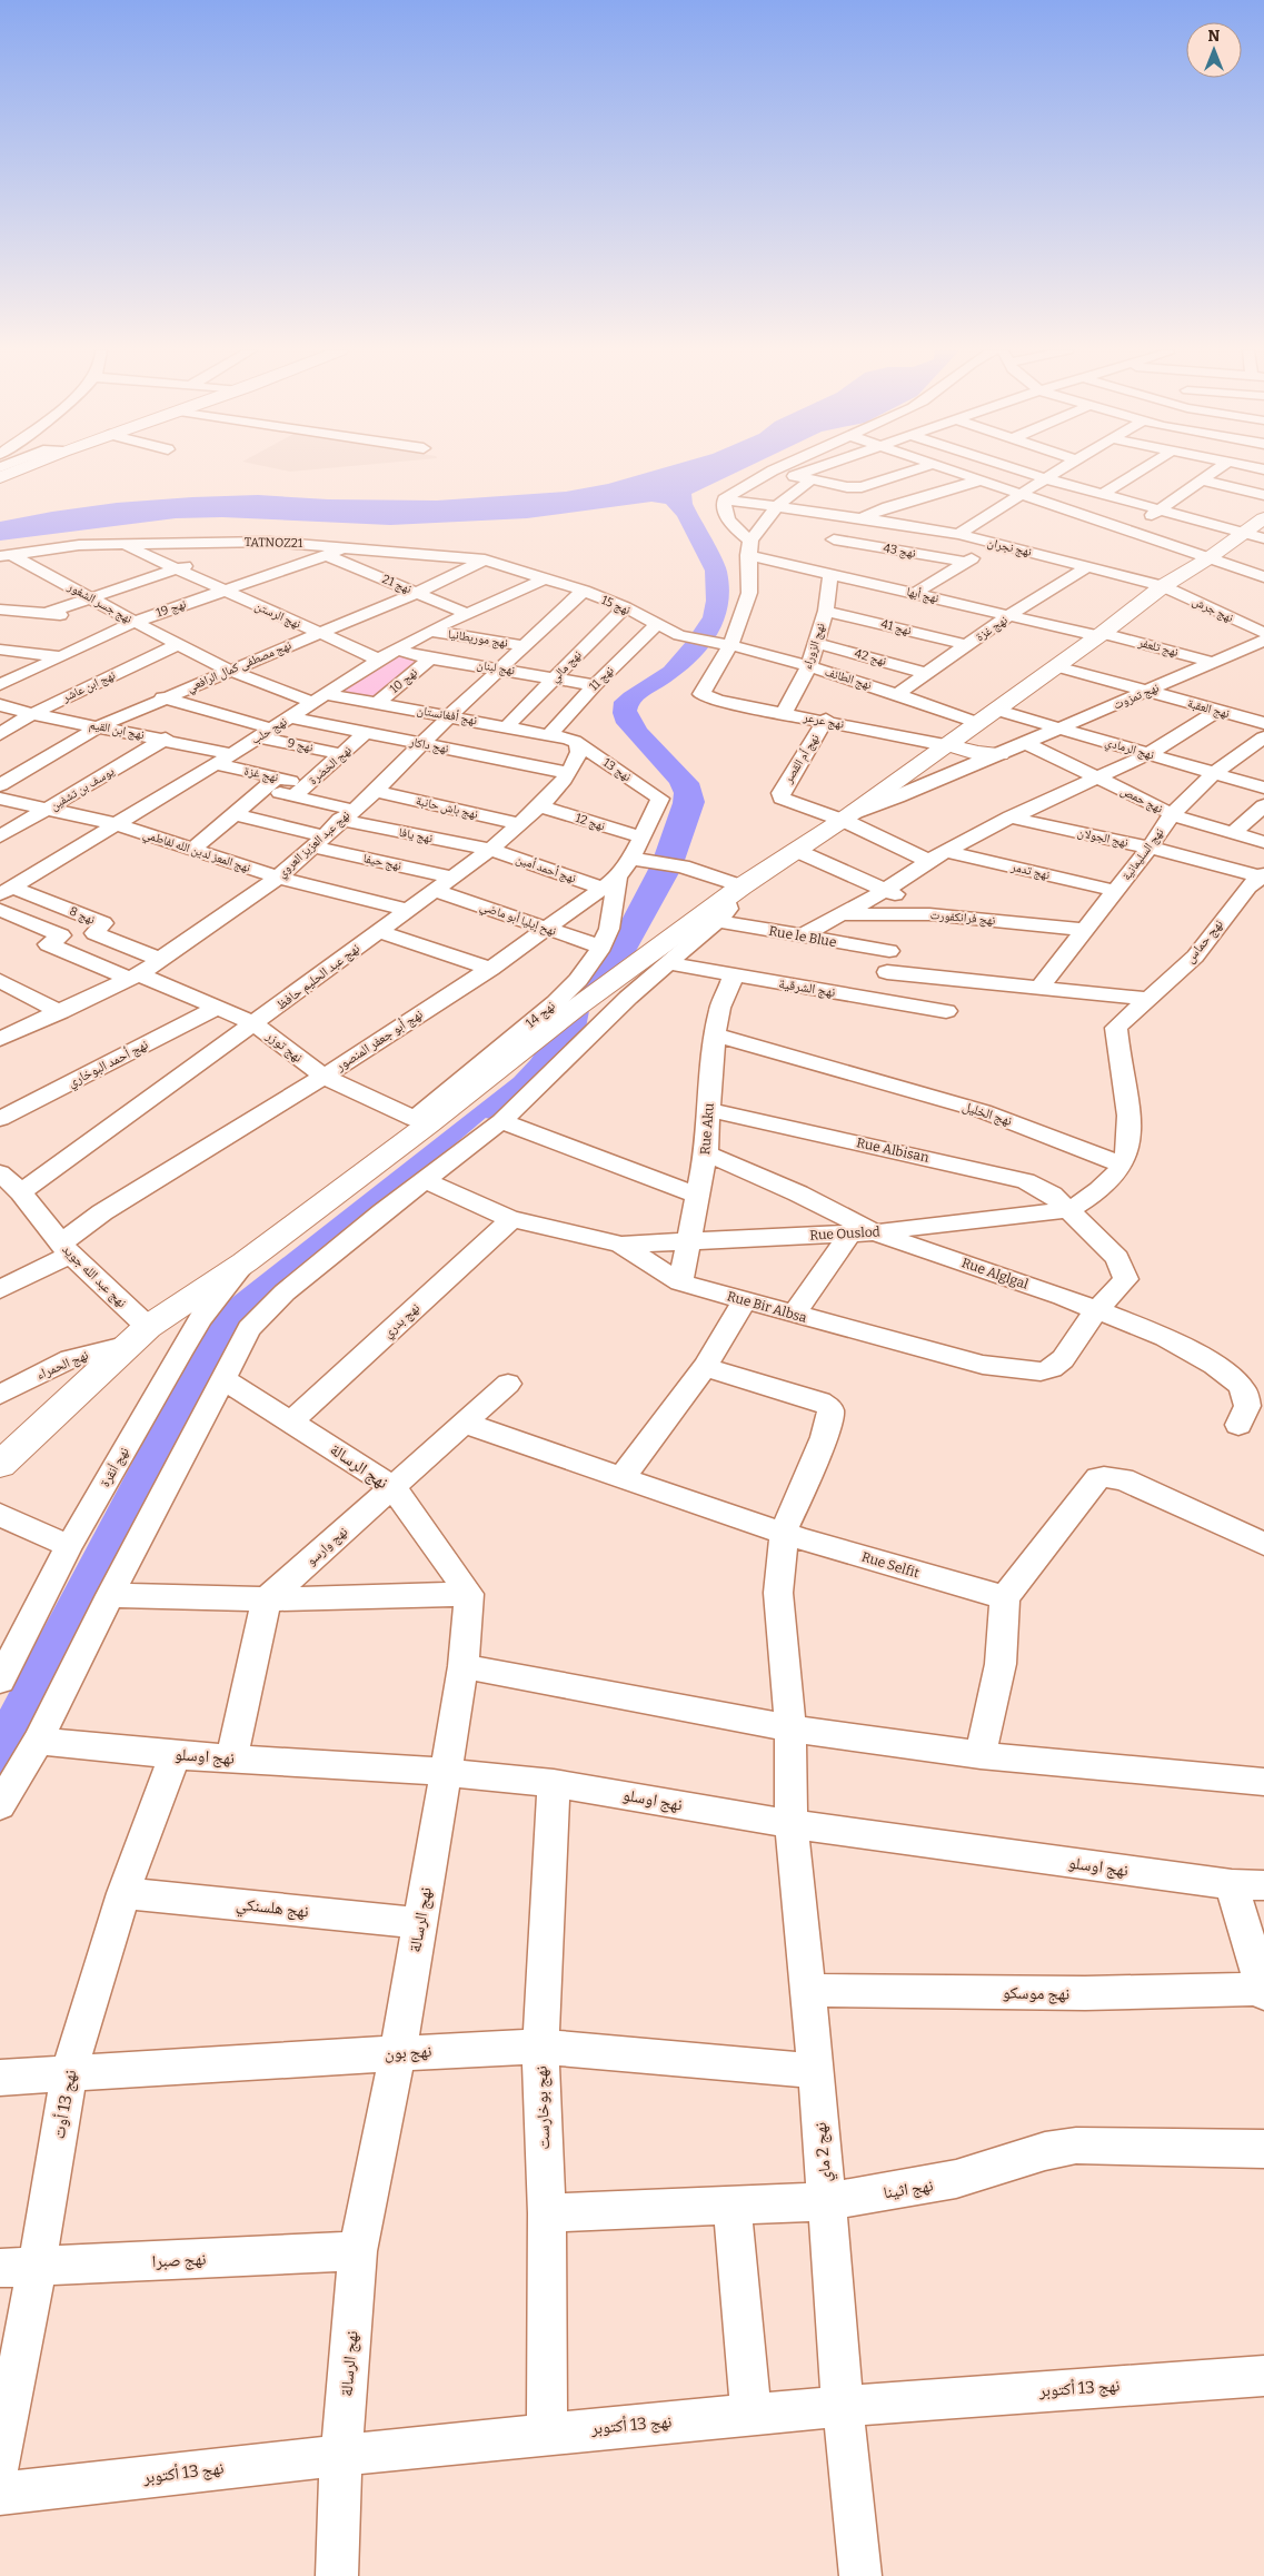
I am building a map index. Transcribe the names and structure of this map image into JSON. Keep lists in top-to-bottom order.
{
  "streets": {
    "street": [
      "TATNOZ21",
      "نهج نجران",
      "نهج 43",
      "نهج 21",
      "نهج أبها",
      "نهج جسر الشغور",
      "نهج 15",
      "نهج 19",
      "نهج جرش",
      "نهج الرستن",
      "نهج 41",
      "نهج غزة",
      "نهج موريطانيا",
      "نهج الزوراء",
      "نهج تلعفر",
      "نهج 42",
      "نهج مصطفى كمال الرافعي",
      "نهج مالي",
      "نهج لبنان",
      "نهج 11",
      "نهج الطائف",
      "نهج 10",
      "نهج ابن عاشر",
      "نهج تمزوت",
      "نهج العقبة",
      "نهج أفغانستان",
      "نهج عرعر",
      "نهج ابن القيم",
      "نهج حلب",
      "نهج 9",
      "نهج داكار",
      "نهج الرمادي",
      "نهج أم القصر",
      "نهج الخضرة",
      "نهج 13",
      "يوسف بن تشفين",
      "نهج حمص",
      "نهج باش حانبة",
      "نهج 12",
      "نهج يافا",
      "نهج الجولان",
      "نهج عبد العزيز العروي",
      "نهج المعز لدين الله لفاطمي",
      "نهج السليمانية",
      "نهج حيفا",
      "نهج أحمد أمين",
      "نهج تدمر",
      "نهج 8",
      "نهج فرانكفورت",
      "نهح إيليا أبو ماضي",
      "Rue le Blue",
      "نهج حماس",
      "نهج عبد الحليم حافظ",
      "نهج الشرقية",
      "نهج 14",
      "نهج أبو جعفر المنصور",
      "نهج توزر",
      "نهج أحمد البوخاري",
      "نهج الخليل",
      "Rue Aku",
      "Rue Albisan",
      "Rue Ouslod",
      "Rue Alglgal",
      "نهج عبد الله جويد",
      "Rue Bir Albsa",
      "نهج بدري",
      "نهج الحمراء",
      "نهج الرسالة",
      "نهج أنقرة",
      "نهج وارسو",
      "Rue Selfit",
      "نهج اوسلو",
      "نهج هلسنكي",
      "نهج موسكو",
      "نهج بون",
      "نهج 13 أوت",
      "نهج بوخارست",
      "نهج 2 ماي",
      "نهج اثينا",
      "نهج صبرا",
      "نهج 13 أكتوبر"
    ]
  },
  "crossings": [
    ["TATNOZ21", "نهج جسر الشغور"],
    ["TATNOZ21", "نهج 15"],
    ["TATNOZ21", "نهج 19"],
    ["TATNOZ21", "نهج الرستن"],
    ["TATNOZ21", "نهج مصطفى كمال الرافعي"],
    ["TATNOZ21", "نهج حلب"],
    ["نهج نجران", "نهج جرش"],
    ["نهج نجران", "نهج غزة"],
    ["نهج نجران", "نهج الزوراء"],
    ["نهج 43", "نهج الزوراء"],
    ["نهج 21", "نهج 19"],
    ["نهج 21", "نهج مصطفى كمال الرافعي"],
    ["نهج 21", "نهج حلب"],
    ["نهج أبها", "نهج غزة"],
    ["نهج أبها", "نهج الزوراء"],
    ["نهج أبها", "نهج تلعفر"],
    ["نهج جسر الشغور", "نهج 19"],
    ["نهج جسر الشغور", "نهج مصطفى كمال الرافعي"],
    ["نهج جسر الشغور", "نهج ابن عاشر"],
    ["نهج جسر الشغور", "نهج أفغانستان"],
    ["نهج جسر الشغور", "نهج حلب"],
    ["نهج 15", "نهج مالي"],
    ["نهج 15", "نهج 11"],
    ["نهج 15", "نهج الطائف"],
    ["نهج 15", "نهج حلب"],
    ["نهج 15", "نهج عبد العزيز العروي"],
    ["نهج 19", "نهج الرستن"],
    ["نهج الرستن", "نهج مصطفى كمال الرافعي"],
    ["نهج الرستن", "نهج حلب"],
    ["نهج 41", "نهج غزة"],
    ["نهج 41", "نهج الزوراء"],
    ["نهج غزة", "نهج 42"],
    ["نهج غزة", "نهج الطائف"],
    ["نهج غزة", "نهج حلب"],
    ["نهج غزة", "نهج الخضرة"],
    ["نهج غزة", "نهج يافا"],
    ["نهج موريطانيا", "نهج حلب"],
    ["نهج موريطانيا", "نهج عبد العزيز العروي"],
    ["نهج الزوراء", "نهج 42"],
    ["نهج الزوراء", "نهج الطائف"],
    ["نهج الزوراء", "نهج عرعر"],
    ["نهج تلعفر", "نهج تمزوت"],
    ["نهج مصطفى كمال الرافعي", "نهج ابن القيم"],
    ["نهج مصطفى كمال الرافعي", "نهج 9"],
    ["نهج مالي", "نهج لبنان"],
    ["نهج مالي", "نهج أفغانستان"],
    ["نهج لبنان", "نهج 11"],
    ["نهج لبنان", "نهج 10"],
    ["نهج لبنان", "نهج حلب"],
    ["نهج لبنان", "نهج عبد العزيز العروي"],
    ["نهج 11", "نهج أفغانستان"],
    ["نهج الطائف", "نهج عرعر"],
    ["نهج الطائف", "نهج الرمادي"],
    ["نهج 10", "نهج أفغانستان"],
    ["نهج ابن عاشر", "نهج ابن القيم"],
    ["نهج تمزوت", "نهج العقبة"],
    ["نهج تمزوت", "نهج الرمادي"],
    ["نهج تمزوت", "نهج أم القصر"],
    ["نهج تمزوت", "نهج حمص"],
    ["نهج تمزوت", "نهج تدمر"],
    ["نهج أفغانستان", "نهج حلب"],
    ["نهج أفغانستان", "نهج 13"],
    ["نهج أفغانستان", "نهج عبد العزيز العروي"],
    ["نهج أفغانستان", "نهج عبد الحليم حافظ"],
    ["نهج عرعر", "نهج أم القصر"],
    ["نهج ابن القيم", "نهج حلب"],
    ["نهج ابن القيم", "يوسف بن تشفين"],
    ["نهج حلب", "نهج 9"],
    ["نهج حلب", "نهج داكار"],
    ["نهج حلب", "نهج المعز لدين الله لفاطمي"],
    ["نهج حلب", "نهج 8"],
    ["نهج حلب", "نهج توزر"],
    ["نهج 9", "نهج الخضرة"],
    ["نهج داكار", "نهج الخضرة"],
    ["نهج داكار", "نهج عبد العزيز العروي"],
    ["نهج داكار", "نهج عبد الحليم حافظ"],
    ["نهج الرمادي", "نهج السليمانية"],
    ["نهج أم القصر", "نهج تدمر"],
    ["نهج الخضرة", "نهج يافا"],
    ["نهج 13", "نهج عبد الحليم حافظ"],
    ["نهج 13", "نهج أبو جعفر المنصور"],
    ["يوسف بن تشفين", "نهج المعز لدين الله لفاطمي"],
    ["نهج حمص", "نهج السليمانية"],
    ["نهج باش حانبة", "نهج عبد العزيز العروي"],
    ["نهج باش حانبة", "نهج عبد الحليم حافظ"],
    ["نهج 12", "نهج عبد الحليم حافظ"],
    ["نهج 12", "نهج أبو جعفر المنصور"],
    ["نهج يافا", "نهج عبد العزيز العروي"],
    ["نهج يافا", "نهج أحمد أمين"],
    ["نهج يافا", "نهج عبد الحليم حافظ"],
    ["نهج الجولان", "نهج السليمانية"],
    ["نهج الجولان", "نهج حماس"],
    ["نهج عبد العزيز العروي", "نهج المعز لدين الله لفاطمي"],
    ["نهج عبد العزيز العروي", "نهج حيفا"],
    ["نهج عبد العزيز العروي", "نهج 8"],
    ["نهج عبد العزيز العروي", "نهج توزر"],
    ["نهج المعز لدين الله لفاطمي", "نهج عبد الحليم حافظ"],
    ["نهج السليمانية", "نهج تدمر"],
    ["نهج السليمانية", "نهج فرانكفورت"],
    ["نهج حيفا", "نهج عبد الحليم حافظ"],
    ["نهج أحمد أمين", "نهج عبد الحليم حافظ"],
    ["نهج أحمد أمين", "نهج 14"],
    ["نهج أحمد أمين", "نهج أبو جعفر المنصور"],
    ["نهج 8", "نهج توزر"],
    ["نهح إيليا أبو ماضي", "نهج عبد الحليم حافظ"],
    ["نهح إيليا أبو ماضي", "نهج 14"],
    ["نهح إيليا أبو ماضي", "نهج أبو جعفر المنصور"],
    ["نهج حماس", "نهج الخليل"],
    ["نهج عبد الحليم حافظ", "نهج توزر"],
    ["نهج عبد الحليم حافظ", "نهج عبد الله جويد"],
    ["نهج الشرقية", "Rue Aku"],
    ["نهج 14", "نهج أبو جعفر المنصور"],
    ["نهج 14", "نهج توزر"],
    ["نهج أبو جعفر المنصور", "نهج توزر"],
    ["نهج أبو جعفر المنصور", "نهج عبد الله جويد"],
    ["نهج توزر", "نهج أحمد البوخاري"],
    ["نهج الخليل", "Rue Aku"],
    ["Rue Aku", "Rue Albisan"],
    ["Rue Aku", "Rue Ouslod"],
    ["Rue Aku", "Rue Alglgal"],
    ["Rue Aku", "Rue Bir Albsa"],
    ["Rue Albisan", "Rue Ouslod"],
    ["Rue Albisan", "Rue Alglgal"],
    ["Rue Albisan", "Rue Bir Albsa"],
    ["Rue Ouslod", "Rue Alglgal"],
    ["Rue Ouslod", "Rue Bir Albsa"],
    ["Rue Alglgal", "Rue Bir Albsa"],
    ["نهج عبد الله جويد", "نهج الحمراء"],
    ["Rue Bir Albsa", "نهج بدري"],
    ["نهج بدري", "نهج الرسالة"],
    ["نهج الرسالة", "نهج وارسو"],
    ["نهج الرسالة", "نهج اوسلو"],
    ["نهج الرسالة", "نهج هلسنكي"],
    ["نهج الرسالة", "نهج بون"],
    ["نهج الرسالة", "نهج صبرا"],
    ["نهج الرسالة", "نهج 13 أكتوبر"],
    ["نهج وارسو", "Rue Selfit"],
    ["Rue Selfit", "نهج 2 ماي"],
    ["نهج اوسلو", "نهج 13 أوت"],
    ["نهج اوسلو", "نهج بوخارست"],
    ["نهج اوسلو", "نهج 2 ماي"],
    ["نهج هلسنكي", "نهج 13 أوت"],
    ["نهج موسكو", "نهج 2 ماي"],
    ["نهج بون", "نهج 13 أوت"],
    ["نهج بون", "نهج بوخارست"],
    ["نهج بون", "نهج 2 ماي"],
    ["نهج 13 أوت", "نهج صبرا"],
    ["نهج بوخارست", "نهج اثينا"],
    ["نهج بوخارست", "نهج 13 أكتوبر"],
    ["نهج 2 ماي", "نهج اثينا"],
    ["نهج 2 ماي", "نهج 13 أكتوبر"]
  ],
  "north": "top"
}
